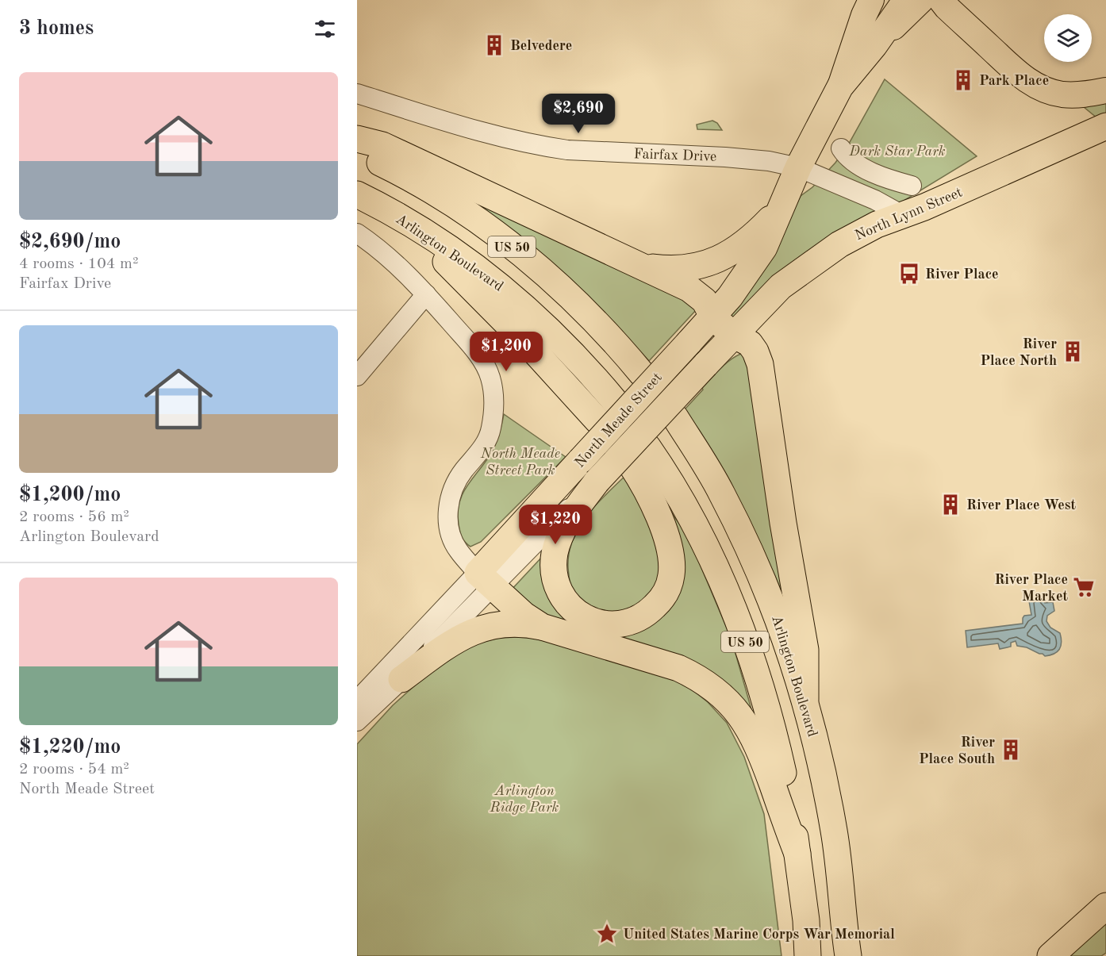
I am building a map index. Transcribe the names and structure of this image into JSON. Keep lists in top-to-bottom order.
{
  "streets": {
    "highway": [
      "North Lynn Street",
      "US 50",
      "Arlington Boulevard",
      "North Meade Street"
    ],
    "street": ["Fairfax Drive"]
  },
  "crossings": [
    ["Fairfax Drive", "North Lynn Street"],
    ["Fairfax Drive", "North Meade Street"],
    ["North Lynn Street", "North Meade Street"],
    ["US 50", "North Meade Street"]
  ],
  "parks": ["Dark Star Park", "North Meade Street Park", "Arlington Ridge Park"],
  "places": {
    "building": [
      "Belvedere",
      "Park Place",
      "River Place North",
      "River Place West",
      "River Place South"
    ],
    "bus stop": ["River Place"],
    "supermarket": ["River Place Market"],
    "place": ["United States Marine Corps War Memorial"]
  },
  "page": {
    "heading": "3 homes",
    "list": [
      {
        "name": "$2,690/mo",
        "note": "4 rooms · 104 m² · Fairfax Drive"
      },
      {
        "name": "$1,200/mo",
        "note": "2 rooms · 56 m² · Arlington Boulevard"
      },
      {
        "name": "$1,220/mo",
        "note": "2 rooms · 54 m² · North Meade Street"
      }
    ],
    "price": ["$2,690", "$1,200", "$1,220"]
  }
}
